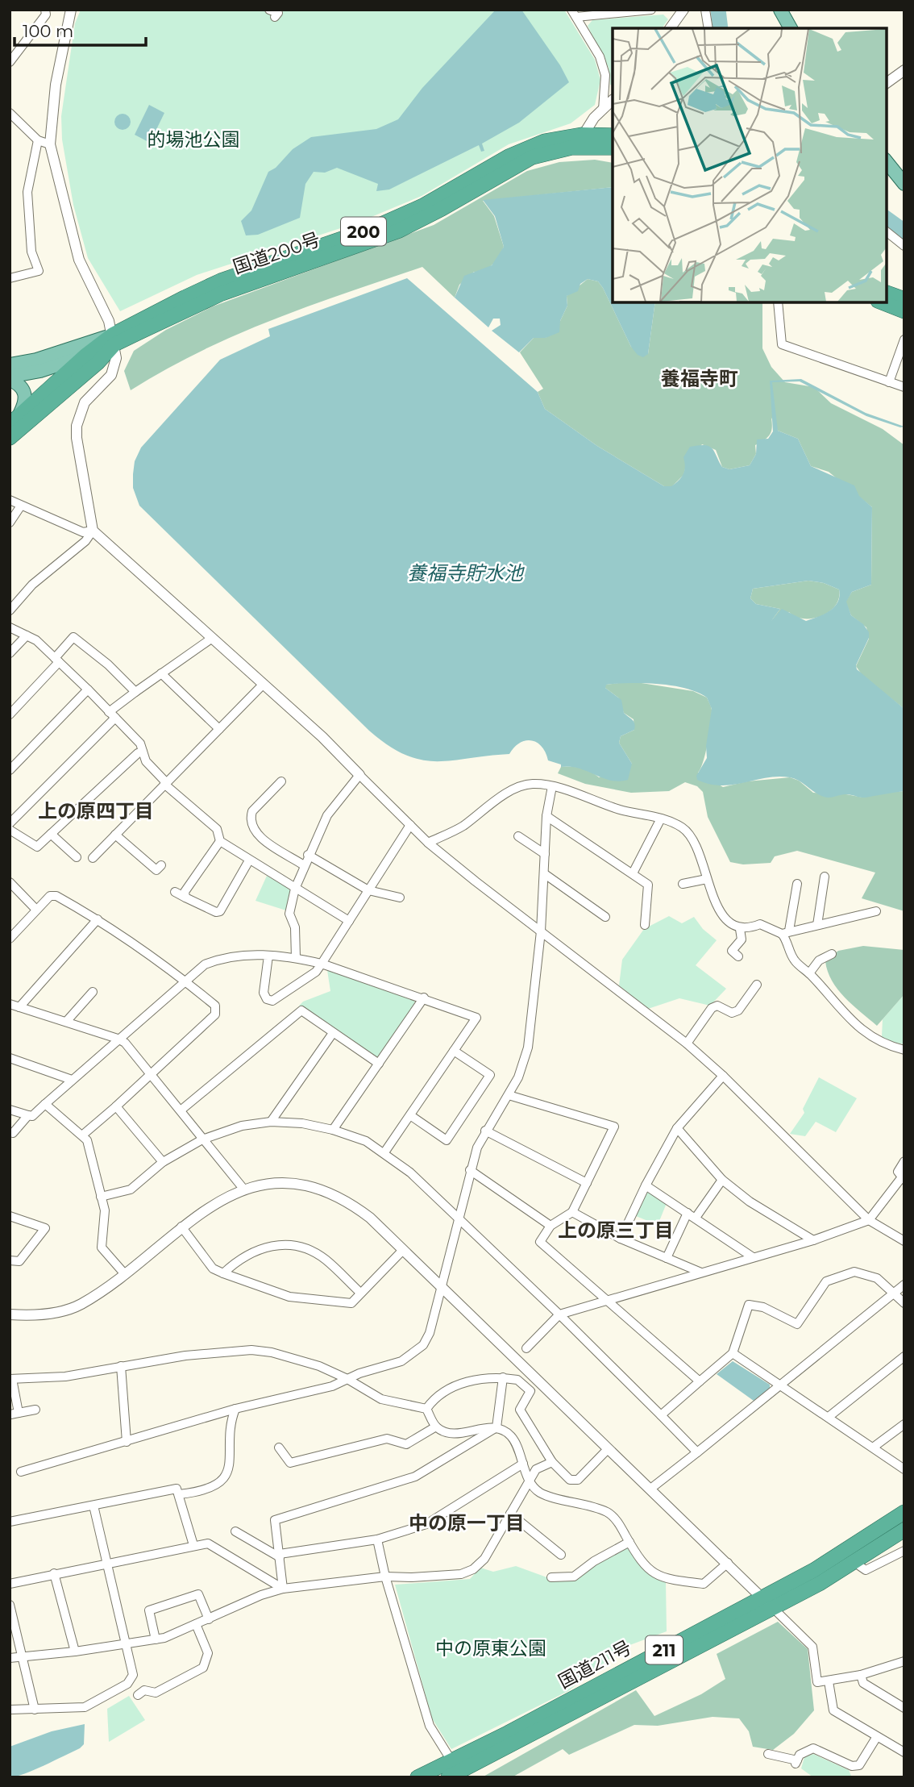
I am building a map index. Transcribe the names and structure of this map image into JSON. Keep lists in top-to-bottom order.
{
  "streets": {
    "highway": [
      "200",
      "国道200号",
      "211",
      "国道211号"
    ]
  },
  "districts": [
    "養福寺町",
    "上の原四丁目",
    "上の原三丁目",
    "中の原一丁目"
  ],
  "water": ["養福寺貯水池"],
  "parks": ["的場池公園", "中の原東公園"],
  "scale_bar": "100 m"
}
